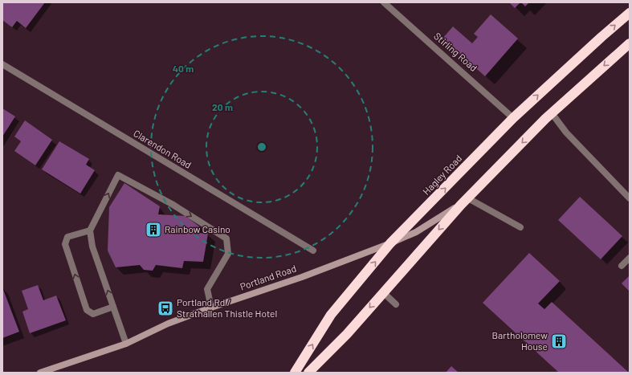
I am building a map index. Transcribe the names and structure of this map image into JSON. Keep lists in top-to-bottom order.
{
  "streets": {
    "highway": ["Hagley Road"],
    "main road": ["Portland Road"],
    "street": ["Stirling Road", "Clarendon Road"]
  },
  "crossings": [
    ["Stirling Road", "Hagley Road"],
    ["Hagley Road", "Portland Road"]
  ],
  "places": {
    "building": ["Rainbow Casino", "Bartholomew House"],
    "bus stop": ["Portland Rd / Strathallen Thistle Hotel"]
  },
  "rings": ["40 m", "20 m"]
}
